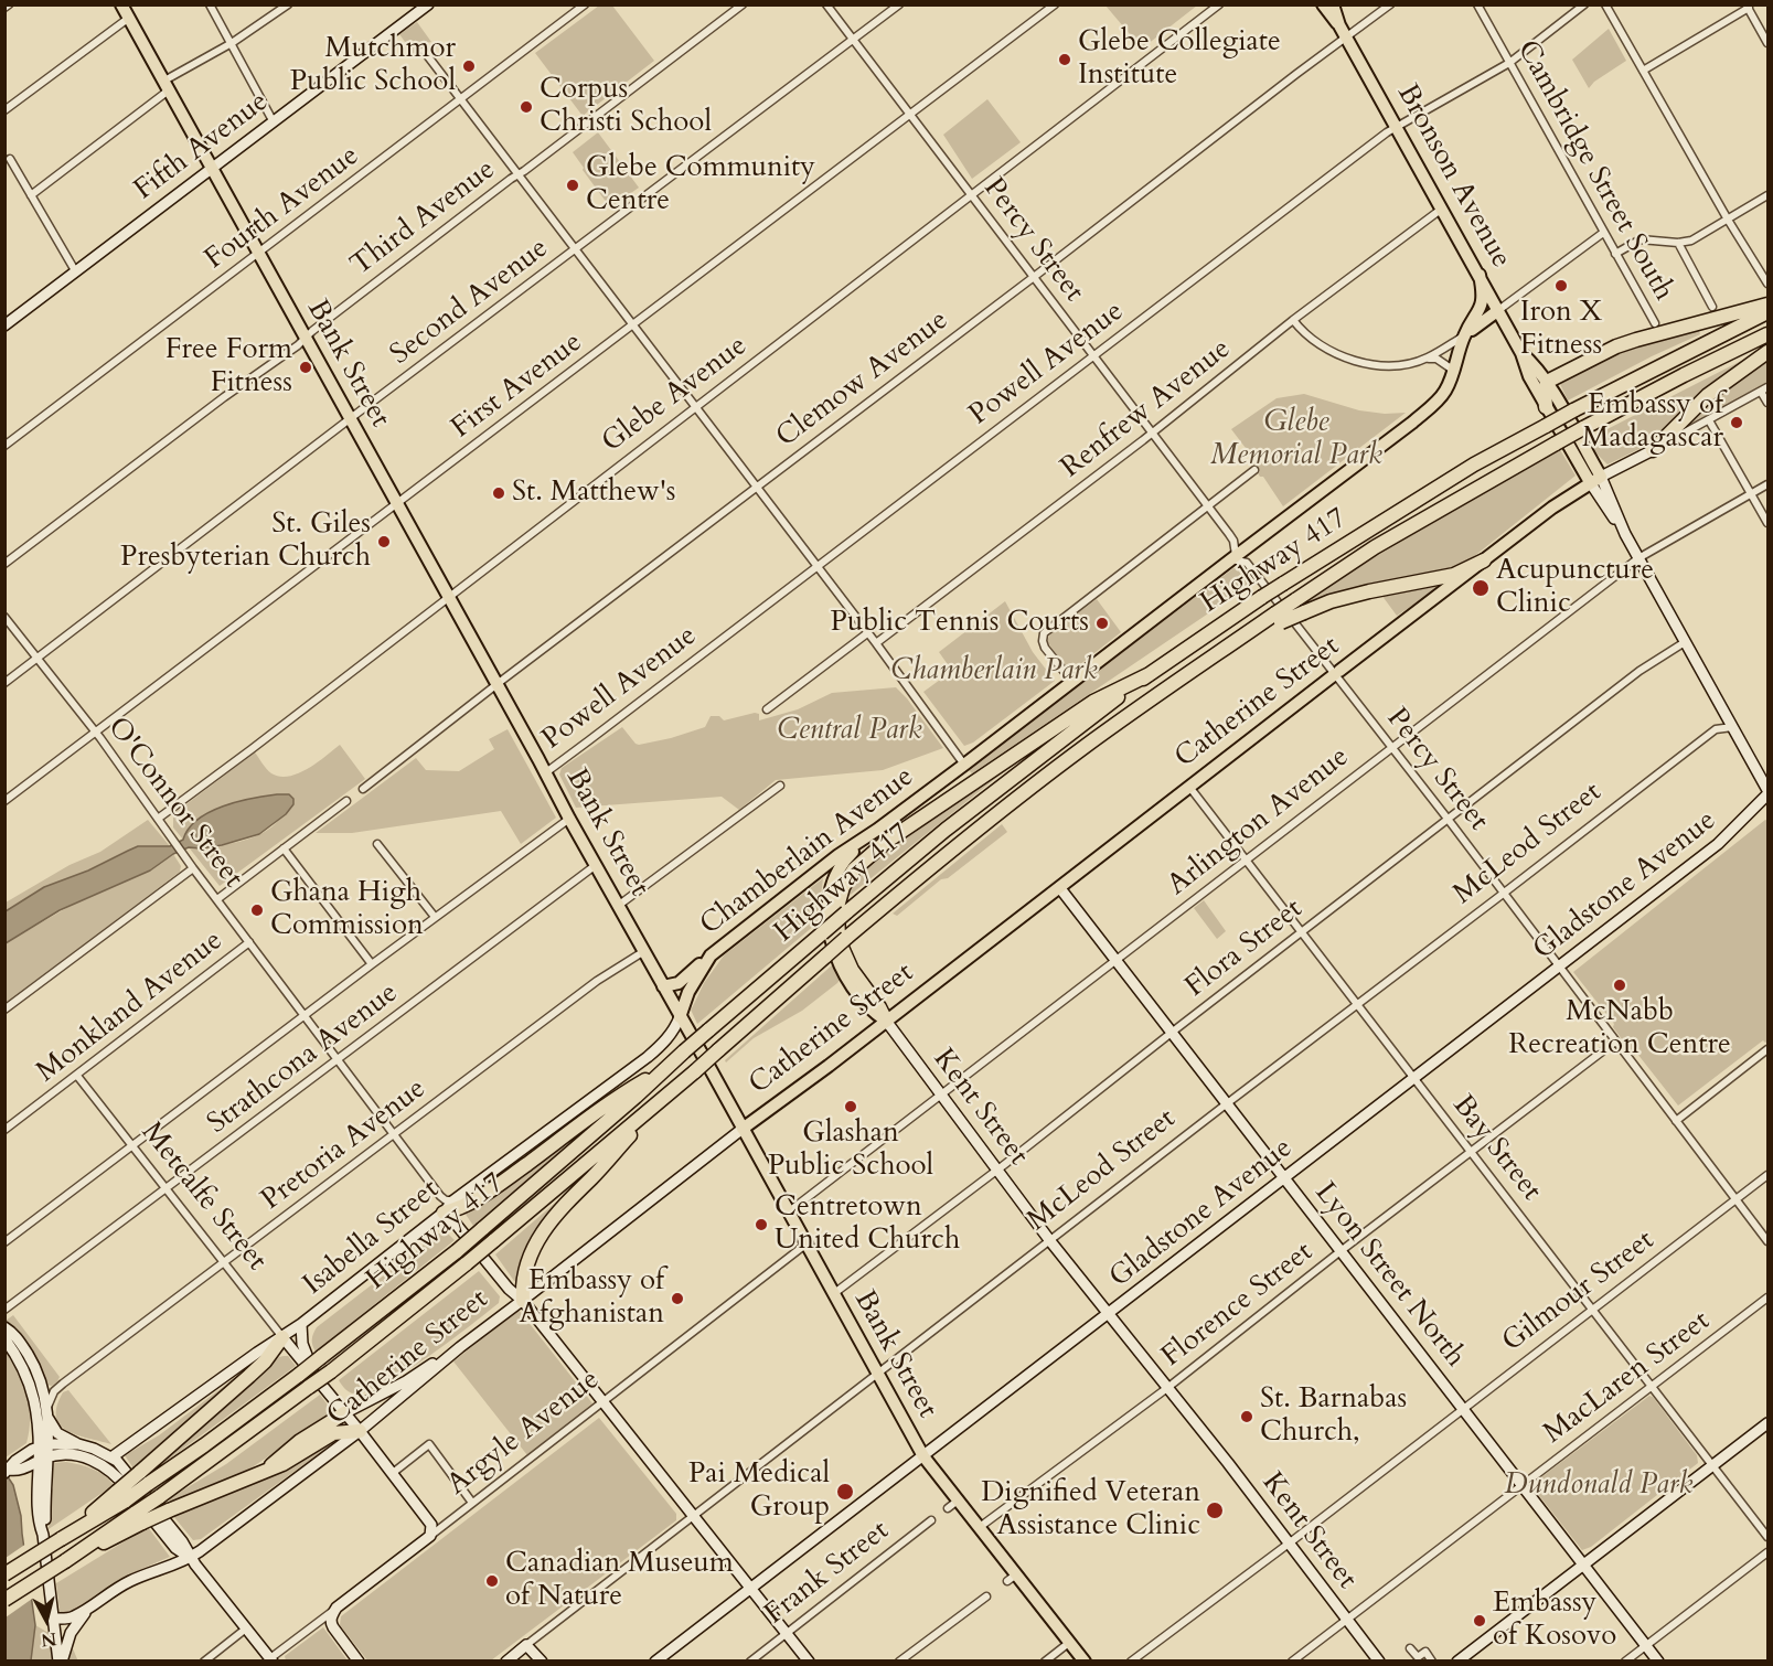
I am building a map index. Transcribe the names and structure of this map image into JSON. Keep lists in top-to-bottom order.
{
  "streets": {
    "highway": ["Highway 417"],
    "main road": [
      "Fifth Avenue",
      "Bronson Avenue",
      "Bank Street",
      "Catherine Street",
      "McLeod Street",
      "Chamberlain Avenue",
      "Gladstone Avenue",
      "Kent Street",
      "Metcalfe Street",
      "Isabella Street",
      "Lyon Street North",
      "Argyle Avenue"
    ],
    "street": [
      "Cambridge Street South",
      "Fourth Avenue",
      "Third Avenue",
      "Percy Street",
      "Second Avenue",
      "Powell Avenue",
      "Clemow Avenue",
      "First Avenue",
      "Glebe Avenue",
      "Renfrew Avenue",
      "O'Connor Street",
      "Arlington Avenue",
      "Flora Street",
      "Monkland Avenue",
      "Strathcona Avenue",
      "Pretoria Avenue",
      "Bay Street",
      "Gilmour Street",
      "Florence Street",
      "MacLaren Street",
      "Frank Street"
    ]
  },
  "crossings": [
    ["Fifth Avenue", "Bank Street"],
    ["Cambridge Street South", "Powell Avenue"],
    ["Bronson Avenue", "Powell Avenue"],
    ["Bronson Avenue", "Clemow Avenue"],
    ["Bronson Avenue", "Renfrew Avenue"],
    ["Bronson Avenue", "Catherine Street"],
    ["Bronson Avenue", "Arlington Avenue"],
    ["Bronson Avenue", "McLeod Street"],
    ["Bronson Avenue", "Chamberlain Avenue"],
    ["Bronson Avenue", "Gladstone Avenue"],
    ["Bronson Avenue", "Flora Street"],
    ["Fourth Avenue", "Bank Street"],
    ["Third Avenue", "Bank Street"],
    ["Percy Street", "Second Avenue"],
    ["Percy Street", "Powell Avenue"],
    ["Percy Street", "Clemow Avenue"],
    ["Percy Street", "First Avenue"],
    ["Percy Street", "Glebe Avenue"],
    ["Percy Street", "Renfrew Avenue"],
    ["Percy Street", "Catherine Street"],
    ["Percy Street", "Arlington Avenue"],
    ["Percy Street", "McLeod Street"],
    ["Percy Street", "Chamberlain Avenue"],
    ["Percy Street", "Gladstone Avenue"],
    ["Percy Street", "Flora Street"],
    ["Percy Street", "Gilmour Street"],
    ["Percy Street", "Florence Street"],
    ["Second Avenue", "Bank Street"],
    ["Second Avenue", "O'Connor Street"],
    ["Bank Street", "Powell Avenue"],
    ["Bank Street", "Clemow Avenue"],
    ["Bank Street", "First Avenue"],
    ["Bank Street", "Glebe Avenue"],
    ["Bank Street", "Catherine Street"],
    ["Bank Street", "Arlington Avenue"],
    ["Bank Street", "McLeod Street"],
    ["Bank Street", "Chamberlain Avenue"],
    ["Bank Street", "Gladstone Avenue"],
    ["Bank Street", "Flora Street"],
    ["Bank Street", "Strathcona Avenue"],
    ["Bank Street", "Pretoria Avenue"],
    ["Bank Street", "Isabella Street"],
    ["Bank Street", "Florence Street"],
    ["Bank Street", "Argyle Avenue"],
    ["First Avenue", "O'Connor Street"],
    ["Glebe Avenue", "O'Connor Street"],
    ["Catherine Street", "Kent Street"],
    ["Catherine Street", "Bay Street"],
    ["Catherine Street", "Metcalfe Street"],
    ["Catherine Street", "Lyon Street North"],
    ["O'Connor Street", "Monkland Avenue"],
    ["O'Connor Street", "Strathcona Avenue"],
    ["O'Connor Street", "Pretoria Avenue"],
    ["O'Connor Street", "Isabella Street"],
    ["Arlington Avenue", "Kent Street"],
    ["Arlington Avenue", "Bay Street"],
    ["Arlington Avenue", "Lyon Street North"],
    ["McLeod Street", "Kent Street"],
    ["McLeod Street", "Bay Street"],
    ["McLeod Street", "Lyon Street North"],
    ["Chamberlain Avenue", "Isabella Street"],
    ["Gladstone Avenue", "Kent Street"],
    ["Gladstone Avenue", "Bay Street"],
    ["Gladstone Avenue", "Lyon Street North"],
    ["Flora Street", "Kent Street"],
    ["Flora Street", "Bay Street"],
    ["Flora Street", "Lyon Street North"],
    ["Monkland Avenue", "Metcalfe Street"],
    ["Strathcona Avenue", "Metcalfe Street"],
    ["Kent Street", "Gilmour Street"],
    ["Kent Street", "Florence Street"],
    ["Kent Street", "MacLaren Street"],
    ["Pretoria Avenue", "Metcalfe Street"],
    ["Bay Street", "Gilmour Street"],
    ["Bay Street", "Florence Street"],
    ["Bay Street", "MacLaren Street"],
    ["Metcalfe Street", "Isabella Street"],
    ["Metcalfe Street", "Argyle Avenue"],
    ["Lyon Street North", "Gilmour Street"],
    ["Lyon Street North", "Florence Street"],
    ["Lyon Street North", "MacLaren Street"]
  ],
  "parks": [
    "Glebe Memorial Park",
    "Chamberlain Park",
    "Central Park",
    "Dundonald Park"
  ],
  "places": [
    "Glebe Collegiate Institute",
    "Mutchmor Public School",
    "Corpus Christi School",
    "Glebe Community Centre",
    "Iron X Fitness",
    "Free Form Fitness",
    "Embassy of Madagascar",
    "St. Matthew's",
    "St. Giles Presbyterian Church",
    "Acupuncture Clinic",
    "Public Tennis Courts",
    "Ghana High Commission",
    "McNabb Recreation Centre",
    "Glashan Public School",
    "Centretown United Church",
    "Embassy of Afghanistan",
    "St. Barnabas Church,",
    "Pai Medical Group",
    "Dignified Veteran Assistance Clinic",
    "Canadian Museum of Nature",
    "Embassy of Kosovo"
  ],
  "north": "bottom"
}
